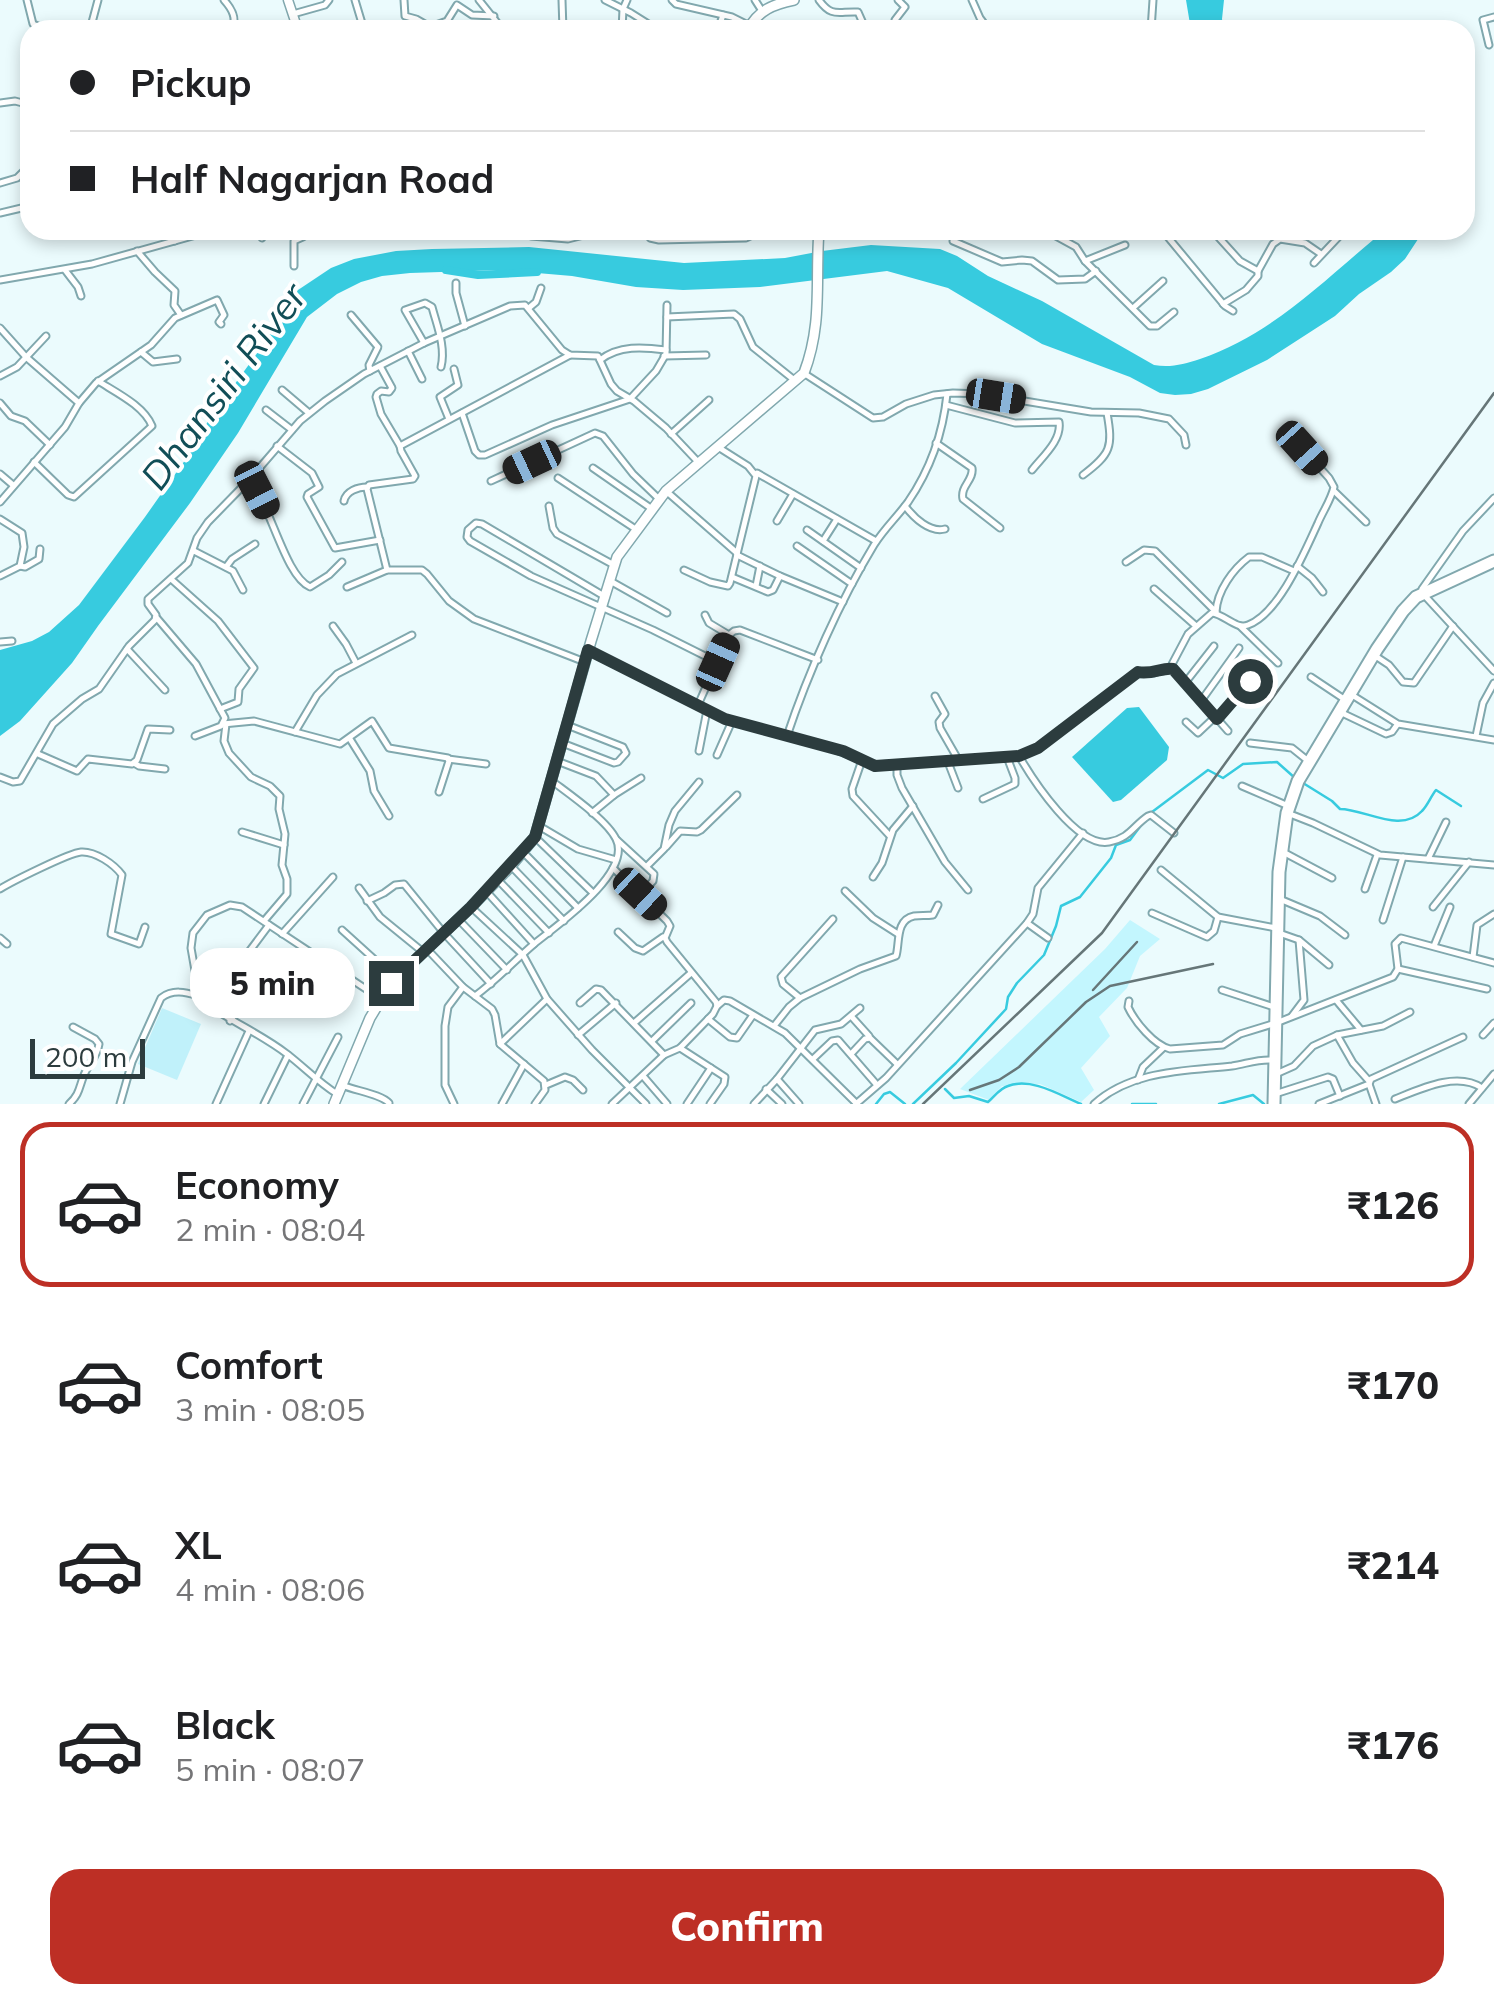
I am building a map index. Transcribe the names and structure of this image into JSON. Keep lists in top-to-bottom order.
{
  "water": ["Dhansiri River"],
  "scale_bar": "200 m",
  "page": {
    "banner": ["Pickup", "Half Nagarjan Road"],
    "bubble": "5 min",
    "scale": "200 m",
    "list": [
      {
        "name": "Economy",
        "note": "2 min · 08:04",
        "value": "₹126"
      },
      {
        "name": "Comfort",
        "note": "3 min · 08:05",
        "value": "₹170"
      },
      {
        "name": "XL",
        "note": "4 min · 08:06",
        "value": "₹214"
      },
      {
        "name": "Black",
        "note": "5 min · 08:07",
        "value": "₹176"
      }
    ],
    "buttons": "Confirm"
  }
}
